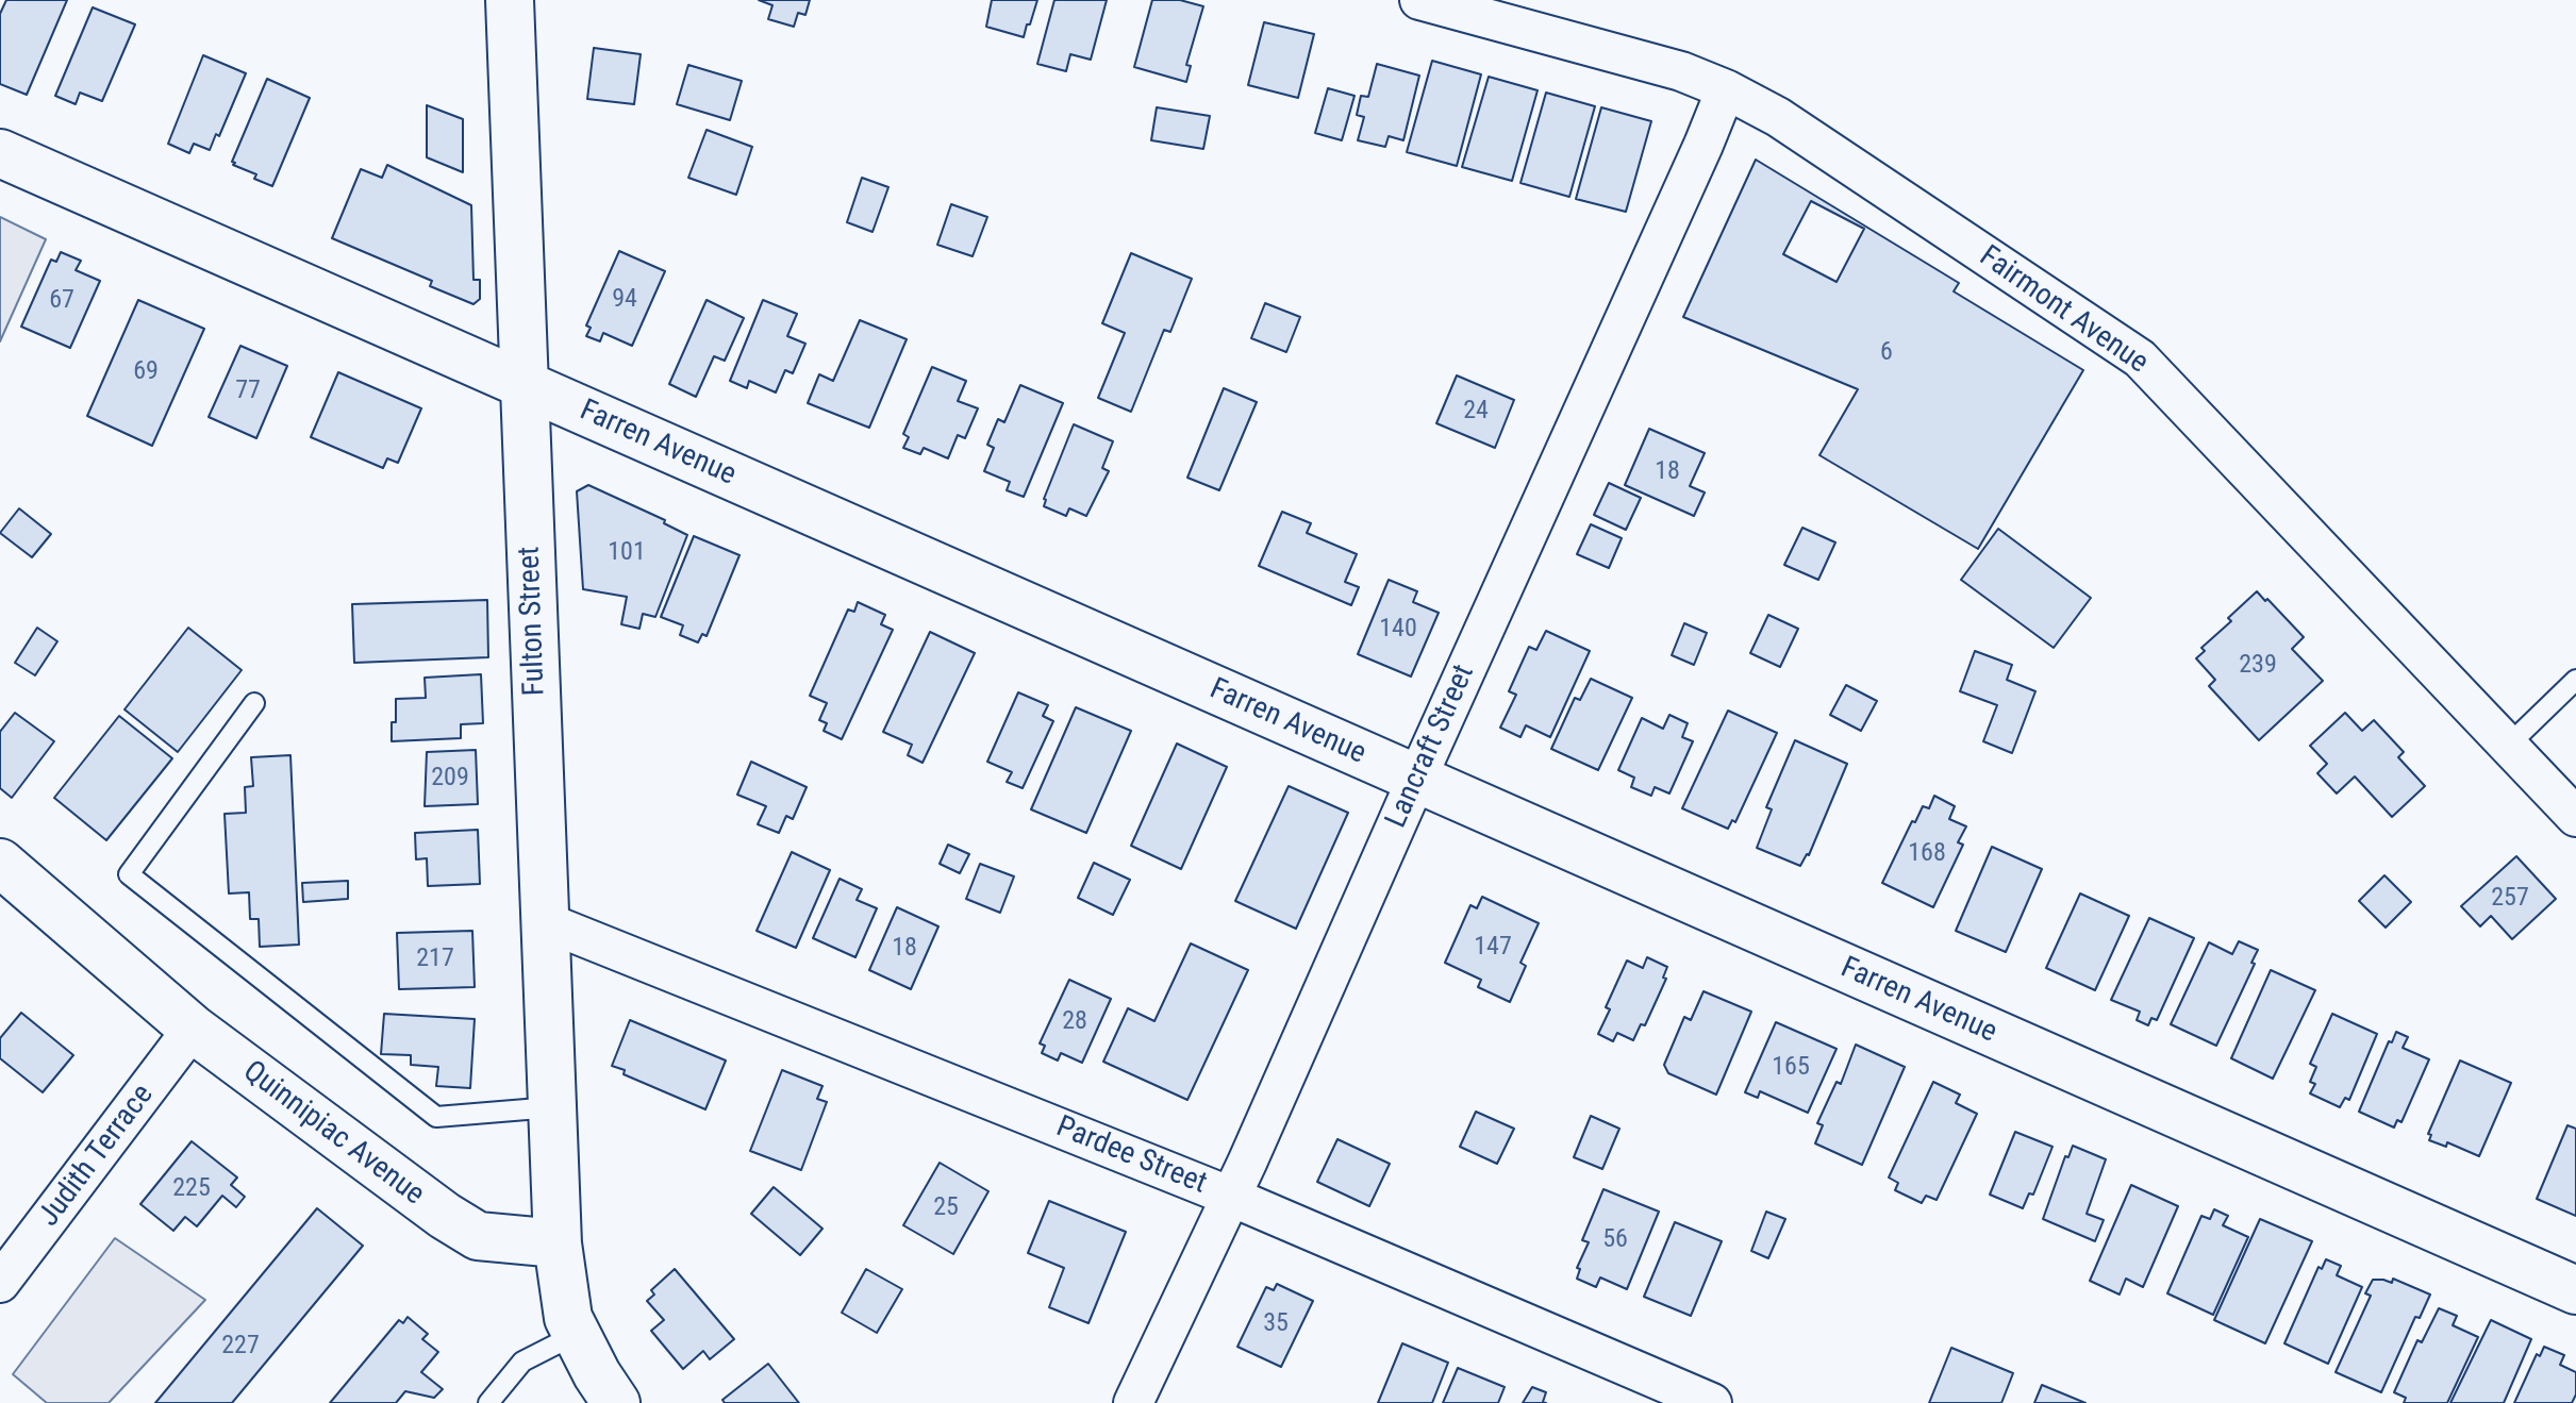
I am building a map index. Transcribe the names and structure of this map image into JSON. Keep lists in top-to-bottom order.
{
  "streets": {
    "main road": ["Farren Avenue", "Fulton Street", "Quinnipiac Avenue"],
    "street": [
      "Fairmont Avenue",
      "Lancraft Street",
      "Judith Terrace",
      "Pardee Street"
    ]
  },
  "crossings": [
    ["Fairmont Avenue", "Lancraft Street"],
    ["Farren Avenue", "Fulton Street"],
    ["Farren Avenue", "Lancraft Street"],
    ["Fulton Street", "Quinnipiac Avenue"],
    ["Fulton Street", "Pardee Street"],
    ["Lancraft Street", "Pardee Street"],
    ["Quinnipiac Avenue", "Judith Terrace"]
  ],
  "house_numbers": [
    "94",
    "67",
    "6",
    "69",
    "77",
    "24",
    "18",
    "101",
    "140",
    "239",
    "209",
    "168",
    "257",
    "147",
    "18",
    "217",
    "28",
    "165",
    "225",
    "25",
    "56",
    "35",
    "227"
  ]
}
